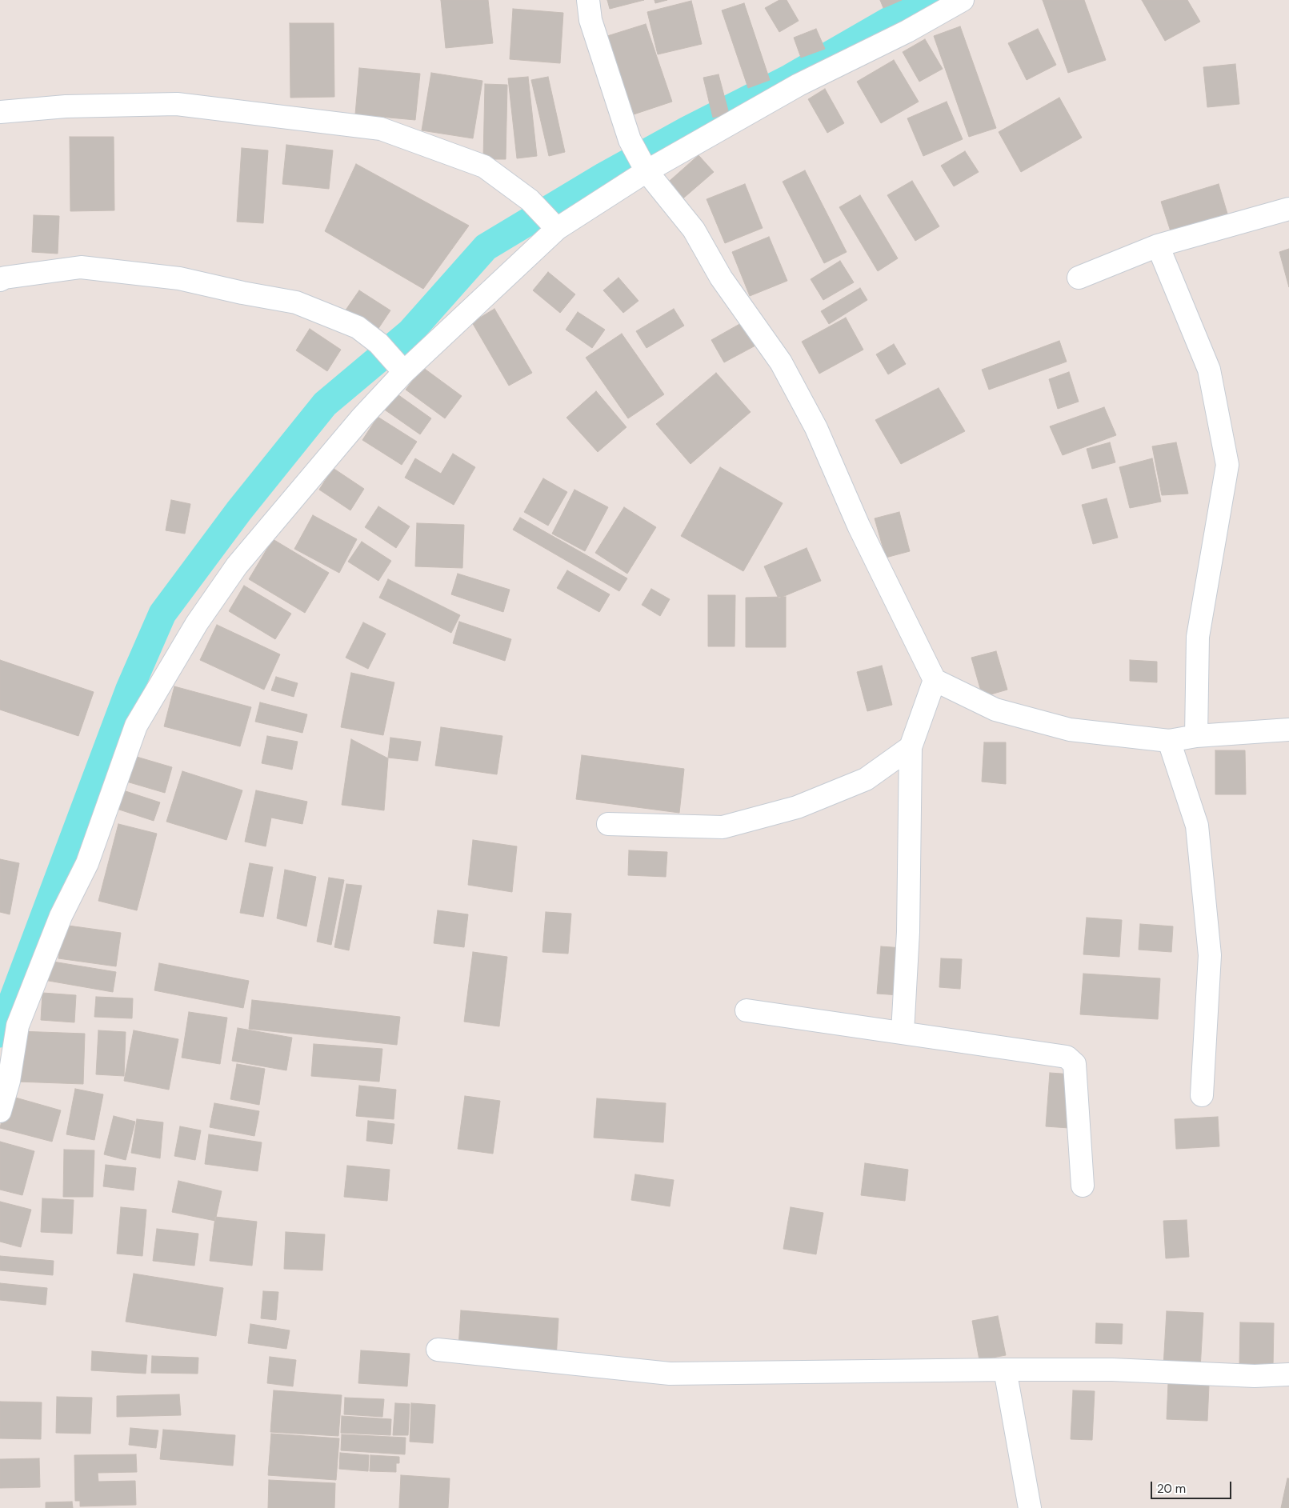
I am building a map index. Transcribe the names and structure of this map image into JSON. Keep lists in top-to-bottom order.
{
  "scale_bar": "20 m"
}
